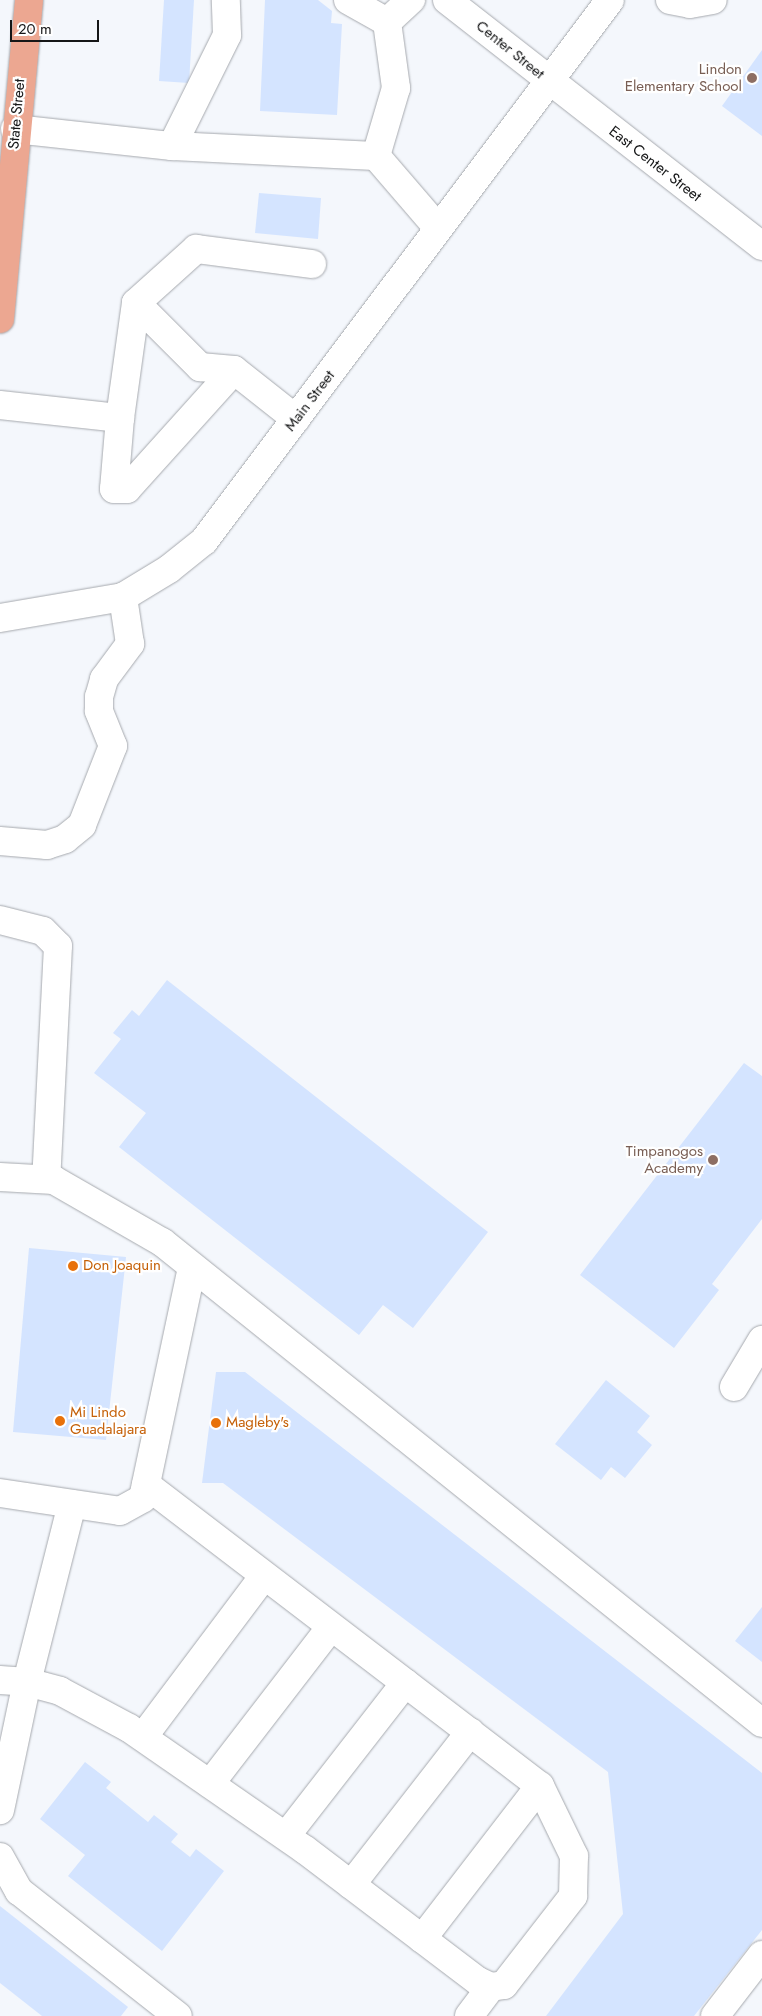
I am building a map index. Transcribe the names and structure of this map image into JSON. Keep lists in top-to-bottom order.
{
  "streets": {
    "main road": ["State Street"],
    "street": ["Center Street", "East Center Street", "Main Street"]
  },
  "crossings": [
    ["Center Street", "East Center Street"],
    ["Center Street", "Main Street"],
    ["East Center Street", "Main Street"]
  ],
  "places": [
    "Lindon Elementary School",
    "Timpanogos Academy",
    "Don Joaquin",
    "Mi Lindo Guadalajara",
    "Magleby's"
  ],
  "scale_bar": "20 m"
}
